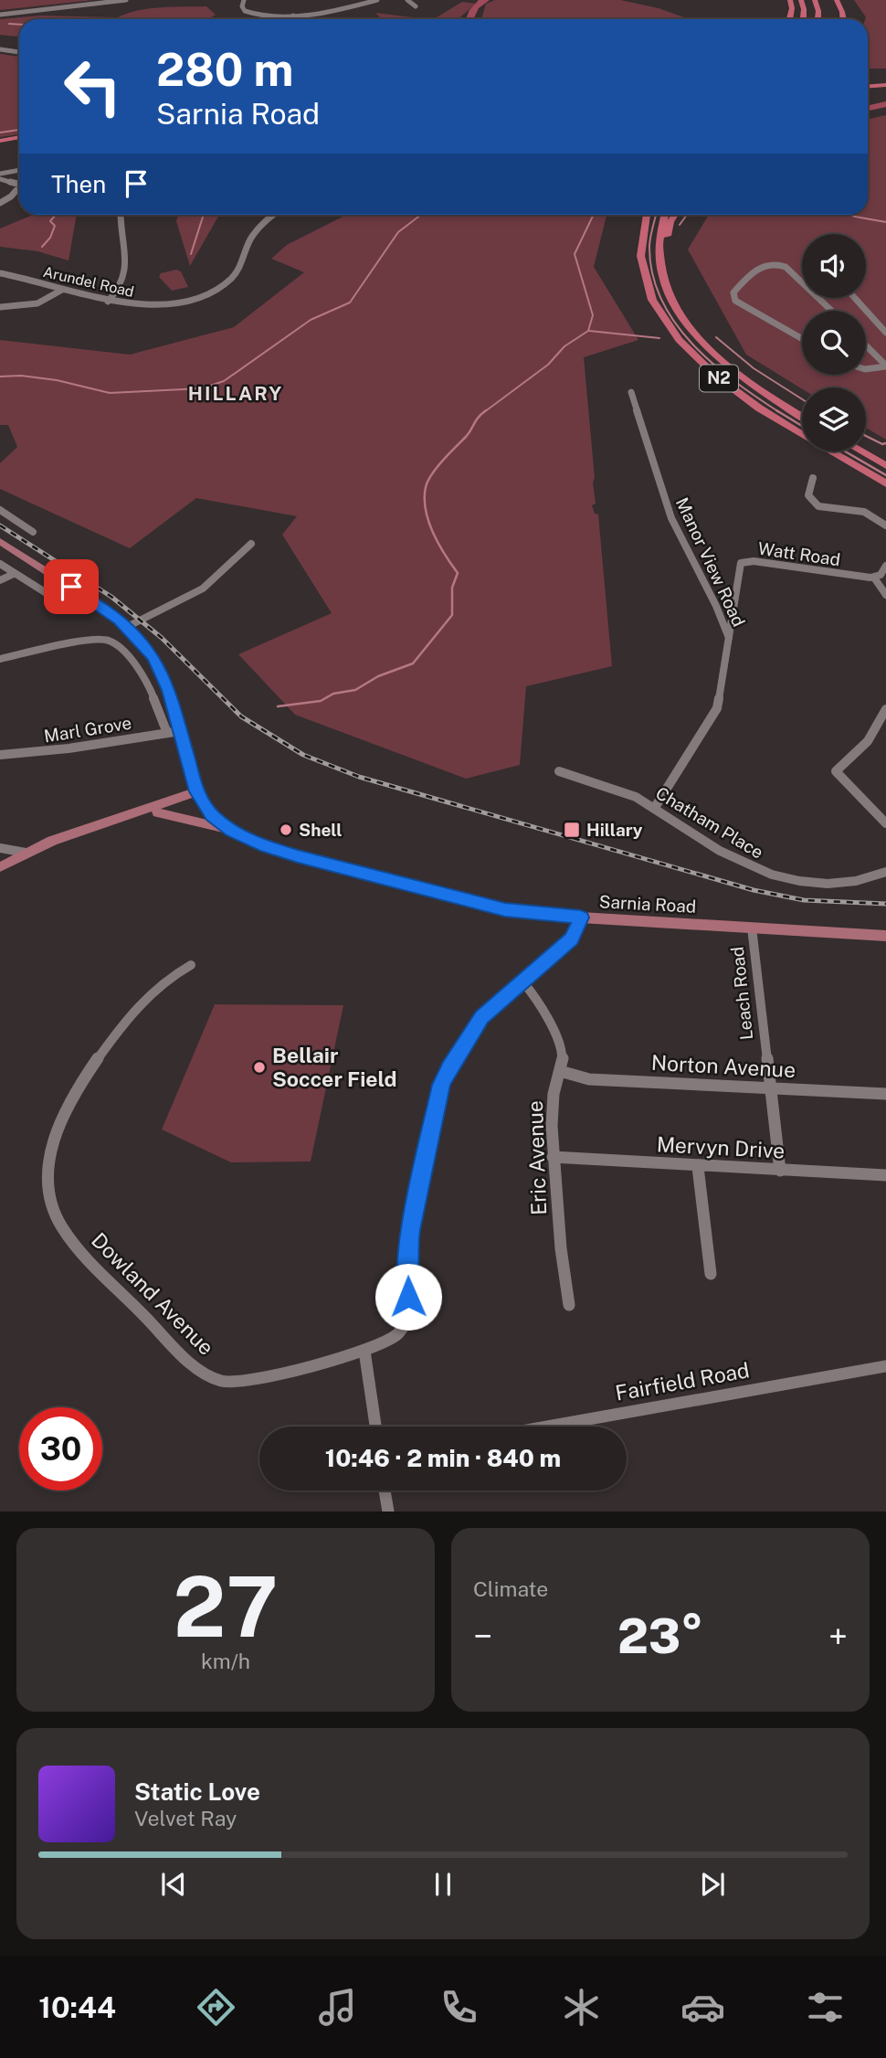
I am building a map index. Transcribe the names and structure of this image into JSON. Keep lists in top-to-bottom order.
{
  "streets": {
    "highway": ["N2"],
    "main road": ["Sarnia Road"],
    "street": [
      "Arundel Road",
      "Watt Road",
      "Manor View Road",
      "Marl Grove",
      "Chatham Place",
      "Leach Road",
      "Norton Avenue",
      "Mervyn Drive",
      "Eric Avenue",
      "Dowland Avenue",
      "Fairfield Road"
    ]
  },
  "crossings": [
    ["Watt Road", "Manor View Road"],
    ["Manor View Road", "Chatham Place"],
    ["Marl Grove", "Sarnia Road"],
    ["Sarnia Road", "Leach Road"],
    ["Sarnia Road", "Dowland Avenue"],
    ["Leach Road", "Norton Avenue"],
    ["Leach Road", "Mervyn Drive"],
    ["Norton Avenue", "Eric Avenue"],
    ["Mervyn Drive", "Eric Avenue"],
    ["Eric Avenue", "Dowland Avenue"]
  ],
  "districts": ["HILLARY"],
  "places": {
    "other": ["Shell", "Bellair Soccer Field"],
    "transit": ["Hillary"]
  },
  "page": {
    "turn": ["280 m", "Sarnia Road"],
    "then": "Then",
    "limit": "30",
    "trip": "10:46 · 2 min · 840 m",
    "tile": [
      ["27", "km/h"],
      "Climate"
    ],
    "heat": ["−", "23°", "+"],
    "song": ["Static Love", "Velvet Ray"],
    "tabs": "10:44"
  }
}
